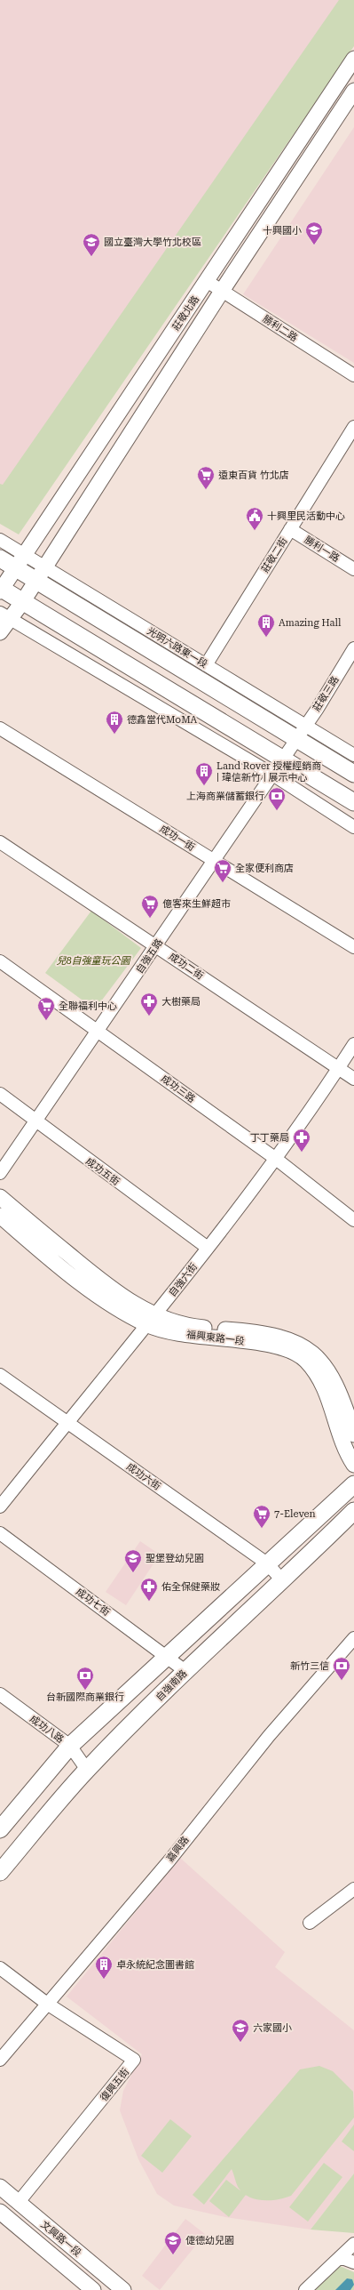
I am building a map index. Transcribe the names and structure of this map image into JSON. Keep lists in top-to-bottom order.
{
  "streets": {
    "main road": ["光明六路東一段", "自強南路"],
    "street": [
      "莊敬北路",
      "勝利二路",
      "勝利一路",
      "莊敬二街",
      "莊敬三路",
      "成功一街",
      "自強五路",
      "成功二街",
      "成功三路",
      "成功五街",
      "自強六街",
      "福興東路一段",
      "成功六街",
      "成功七街",
      "成功八路",
      "嘉興路",
      "復興五街",
      "文興路一段"
    ]
  },
  "crossings": [
    ["莊敬北路", "勝利二路"],
    ["莊敬北路", "光明六路東一段"],
    ["勝利一路", "莊敬二街"],
    ["莊敬二街", "光明六路東一段"],
    ["光明六路東一段", "莊敬三路"],
    ["光明六路東一段", "自強五路"],
    ["莊敬三路", "自強五路"],
    ["成功一街", "自強五路"],
    ["自強五路", "成功二街"],
    ["自強五路", "成功三路"],
    ["自強五路", "成功五街"],
    ["成功二街", "自強六街"],
    ["成功三路", "自強六街"],
    ["成功五街", "自強六街"],
    ["自強六街", "福興東路一段"],
    ["自強六街", "成功六街"],
    ["成功六街", "自強南路"],
    ["成功七街", "自強南路"],
    ["自強南路", "成功八路"],
    ["嘉興路", "復興五街"],
    ["復興五街", "文興路一段"]
  ],
  "parks": ["兒8自強童玩公園"],
  "places": {
    "school or university": [
      "十興國小",
      "國立臺灣大學竹北校區",
      "聖堡登幼兒園",
      "六家國小",
      "倢德幼兒園"
    ],
    "supermarket": [
      "遠東百貨 竹北店",
      "全家便利商店",
      "億客來生鮮超市",
      "全聯福利中心",
      "7-Eleven"
    ],
    "public building": ["十興里民活動中心"],
    "building": [
      "Amazing Hall",
      "德鑫當代MoMA",
      "Land Rover 授權經銷商 | 瑋信新竹 | 展示中心",
      "卓永統紀念圖書館"
    ],
    "bank": ["上海商業儲蓄銀行", "新竹三信", "台新國際商業銀行"],
    "pharmacy": ["大樹藥局", "丁丁藥局", "佑全保健藥妝"]
  }
}
